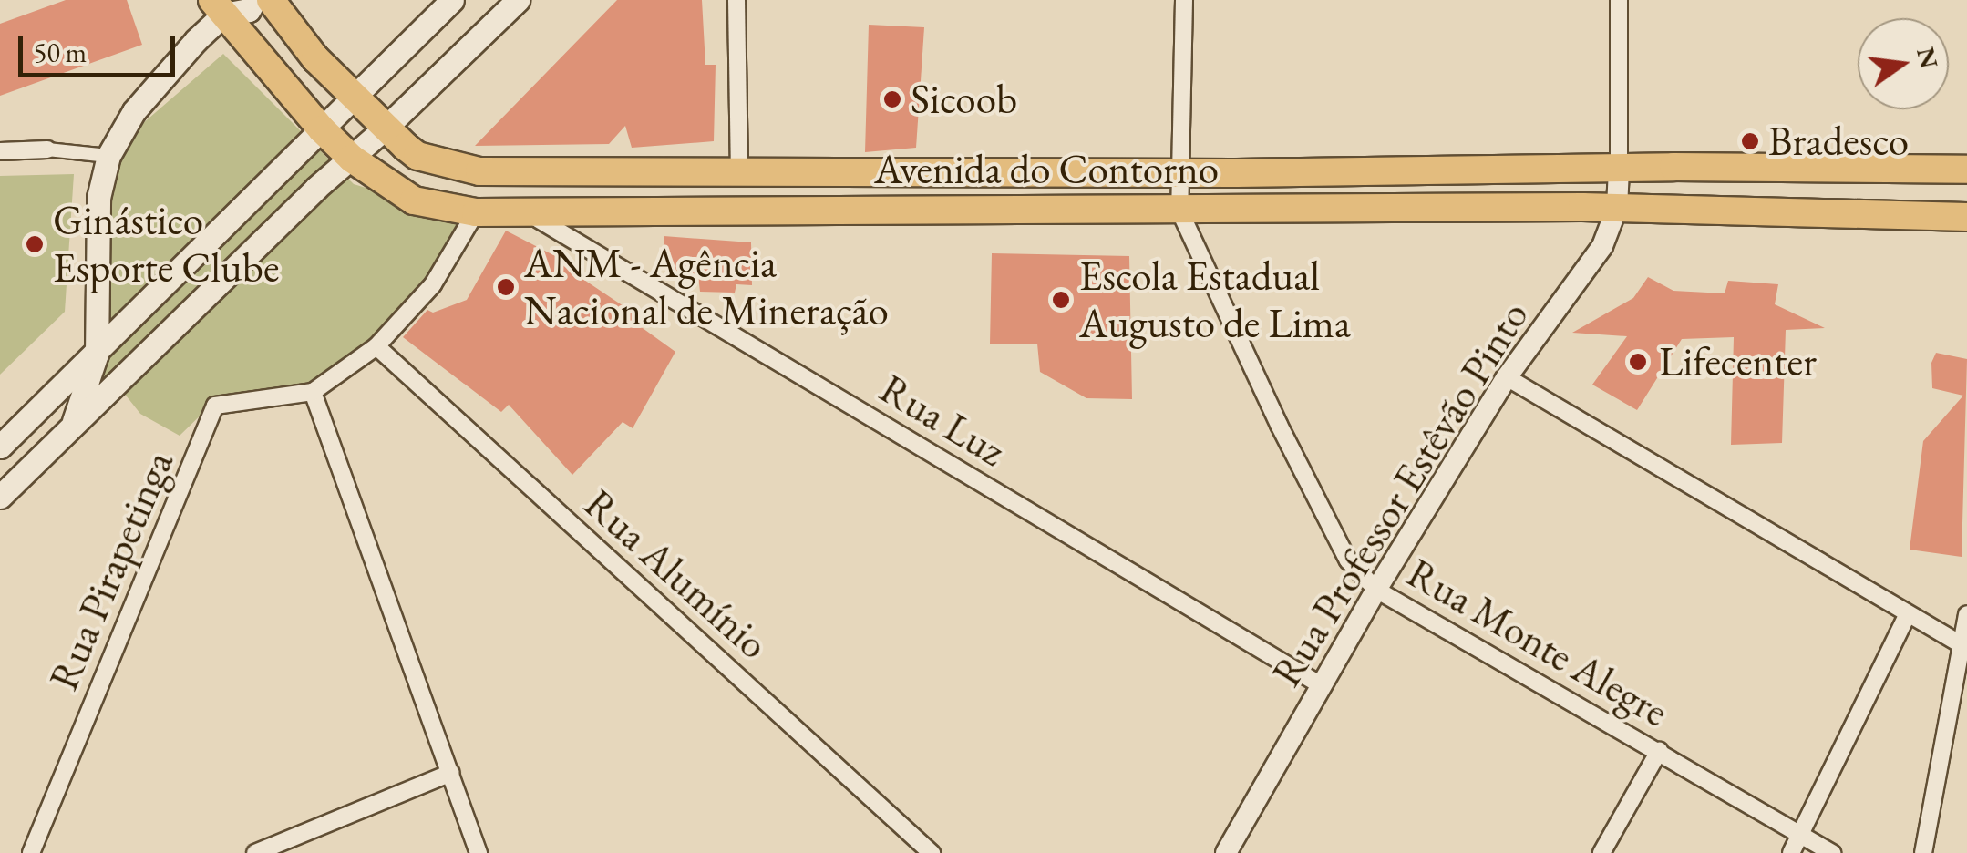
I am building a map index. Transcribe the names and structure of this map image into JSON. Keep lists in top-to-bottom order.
{
  "streets": {
    "main road": ["Avenida do Contorno"],
    "street": [
      "Rua Luz",
      "Rua Professor Estêvão Pinto",
      "Rua Pirapetinga",
      "Rua Alumínio",
      "Rua Monte Alegre"
    ]
  },
  "crossings": [
    ["Avenida do Contorno", "Rua Luz"],
    ["Avenida do Contorno", "Rua Professor Estêvão Pinto"],
    ["Avenida do Contorno", "Rua Monte Alegre"],
    ["Rua Luz", "Rua Professor Estêvão Pinto"],
    ["Rua Professor Estêvão Pinto", "Rua Monte Alegre"]
  ],
  "places": [
    "Sicoob",
    "Bradesco",
    "Ginástico Esporte Clube",
    "ANM - Agência Nacional de Mineração",
    "Escola Estadual Augusto de Lima",
    "Lifecenter"
  ],
  "scale_bar": "50 m",
  "north": "right"
}
